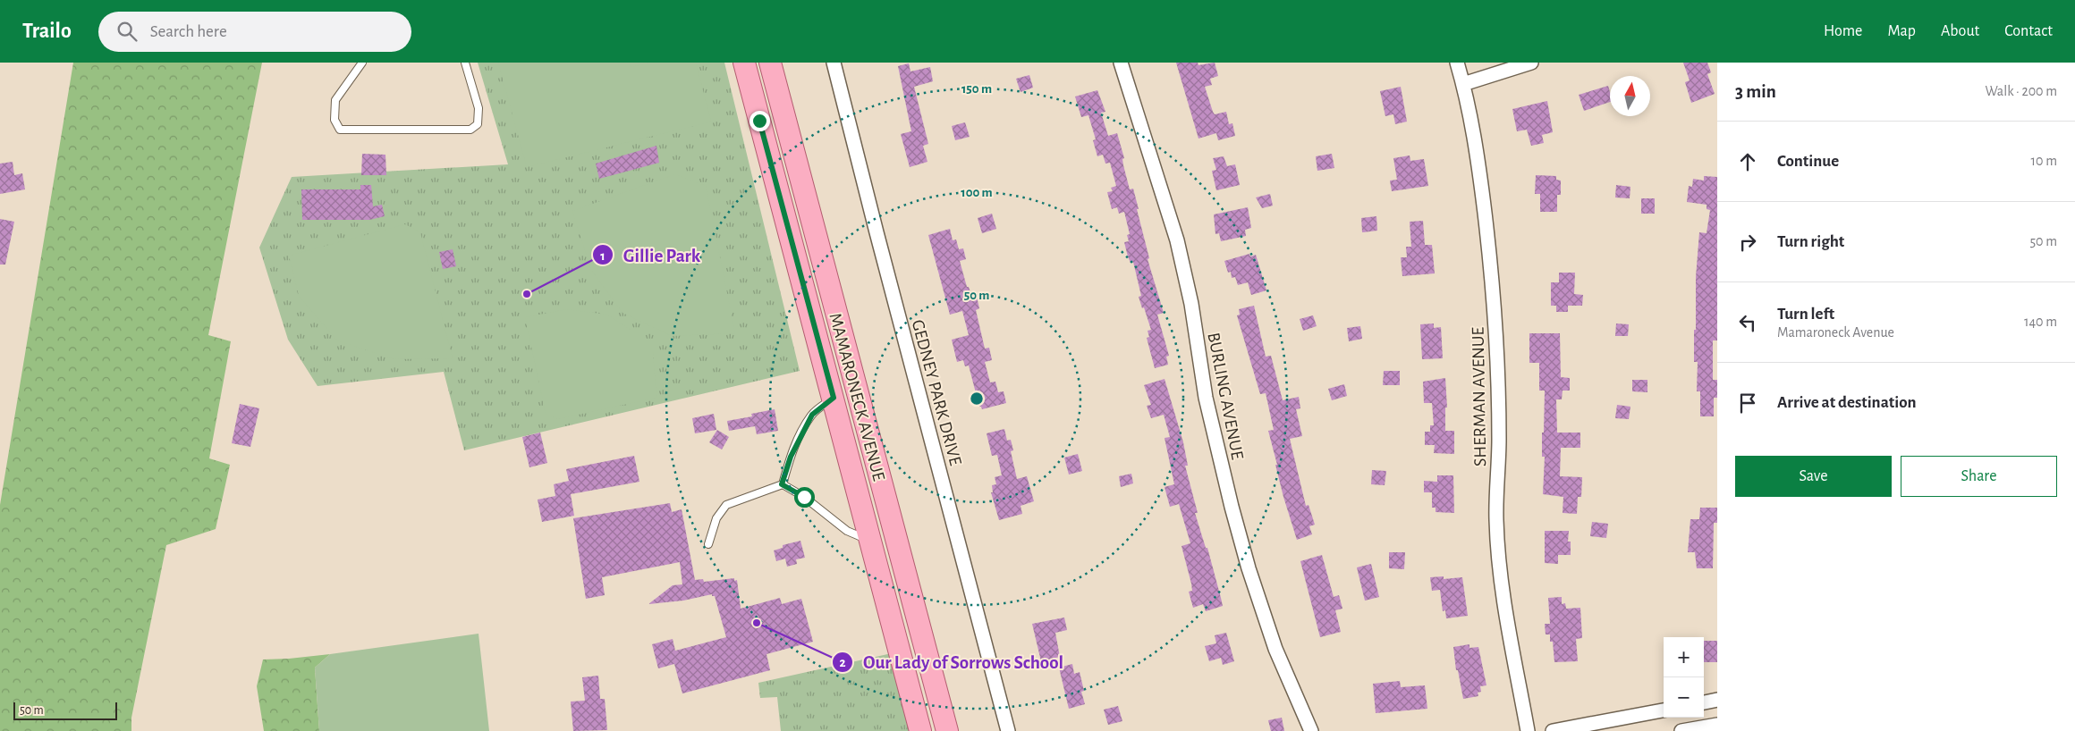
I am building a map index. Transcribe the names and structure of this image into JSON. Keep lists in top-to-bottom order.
{
  "streets": {
    "main road": ["MAMARONECK AVENUE"],
    "street": ["GEDNEY PARK DRIVE", "BURLING AVENUE", "SHERMAN AVENUE"]
  },
  "places": ["Gillie Park", "Our Lady of Sorrows School"],
  "scale_bar": "50 m",
  "north": "top",
  "page": {
    "header": "Trailo",
    "search": "Search here",
    "nav": [
      "Home",
      "Map",
      "About",
      "Contact"
    ],
    "heading": ["3 min", "Walk · 200 m"],
    "list": [
      ["Continue", "10 m"],
      ["Turn right", "50 m"],
      ["Turn left", "Mamaroneck Avenue", "140 m"],
      "Arrive at destination"
    ],
    "buttons": ["Save", "Share"],
    "map_buttons": ["+", "−"],
    "scale": "50 m"
  },
  "rings": ["150 m", "100 m", "50 m"]
}
